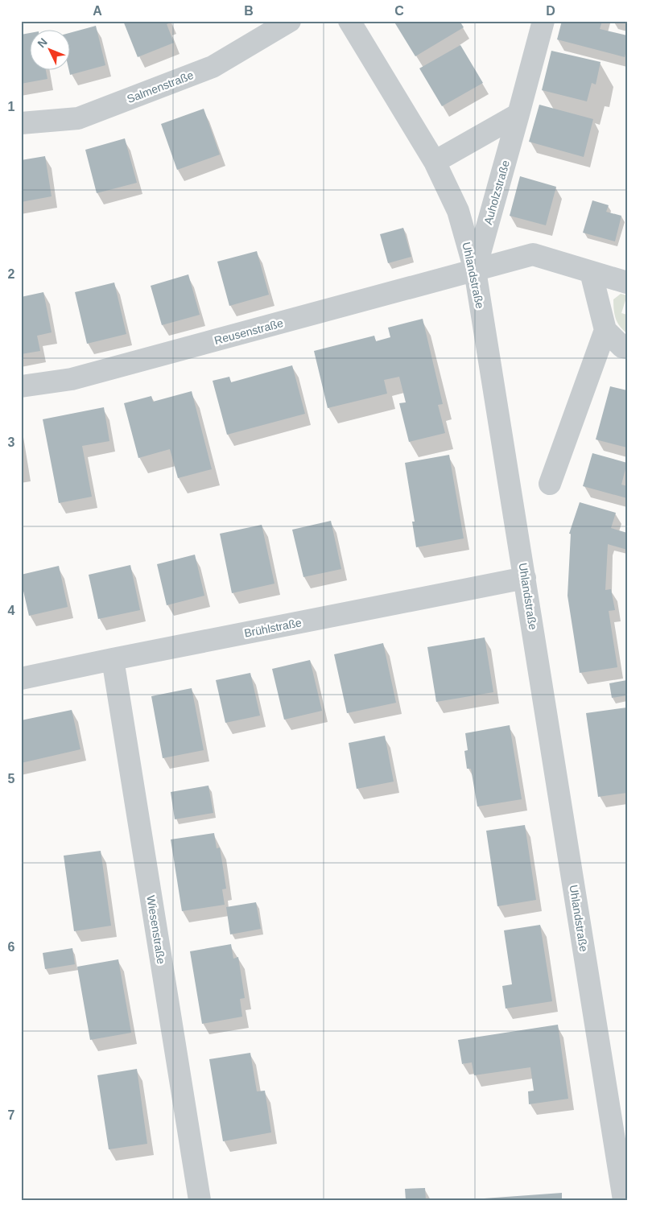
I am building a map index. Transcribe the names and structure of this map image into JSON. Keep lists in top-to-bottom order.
{
  "streets": {
    "street": [
      "Salmenstraße",
      "Auholzstraße",
      "Uhlandstraße",
      "Reusenstraße",
      "Brühlstraße",
      "Wiesenstraße"
    ]
  },
  "crossings": [
    ["Auholzstraße", "Uhlandstraße"],
    ["Auholzstraße", "Reusenstraße"],
    ["Uhlandstraße", "Reusenstraße"],
    ["Uhlandstraße", "Brühlstraße"],
    ["Brühlstraße", "Wiesenstraße"]
  ],
  "north": "top left",
  "grid": {
    "columns": [
      "A",
      "B",
      "C",
      "D"
    ],
    "rows": [
      "1",
      "2",
      "3",
      "4",
      "5",
      "6",
      "7"
    ]
  }
}
